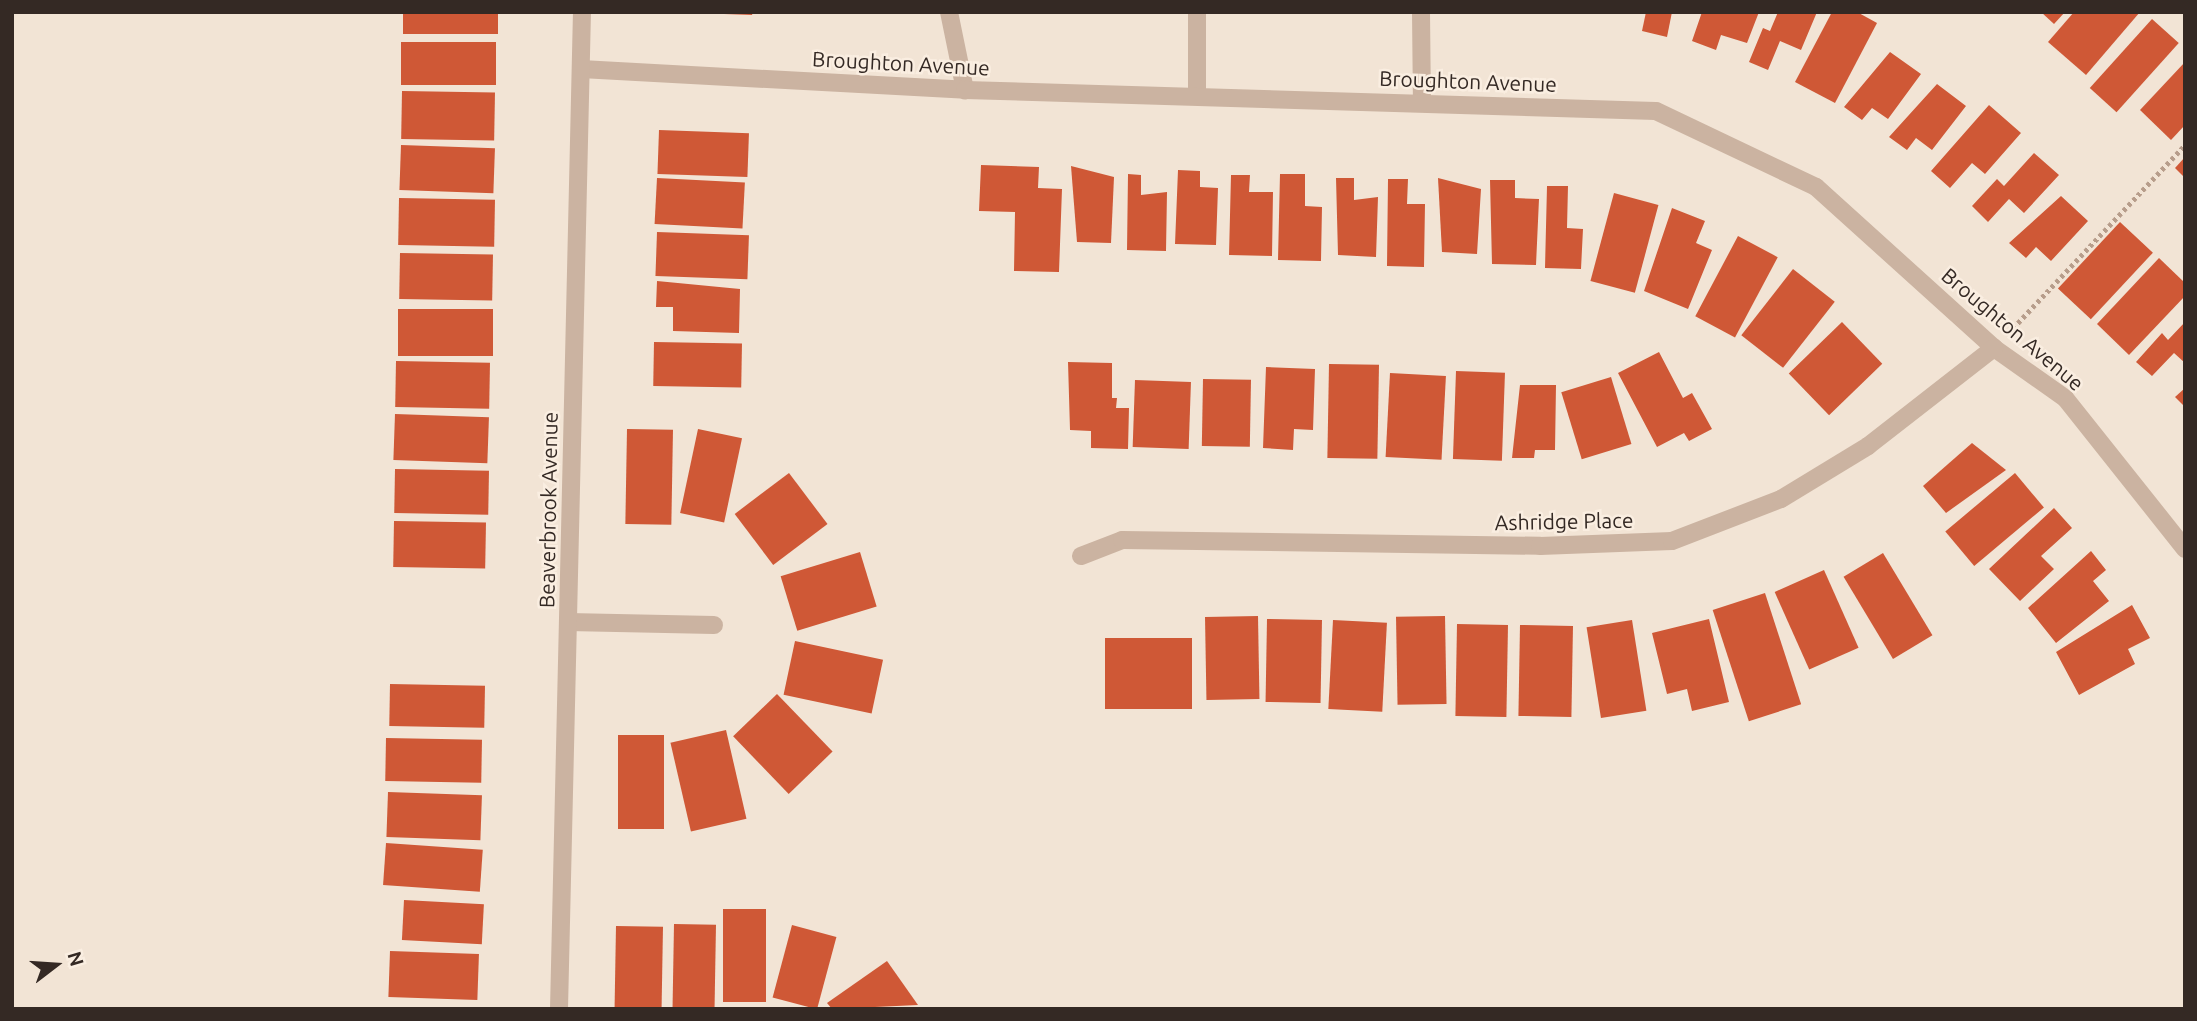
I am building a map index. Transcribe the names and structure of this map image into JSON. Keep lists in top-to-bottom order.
{
  "streets": {
    "street": ["Broughton Avenue", "Beaverbrook Avenue", "Ashridge Place"]
  },
  "crossings": [
    ["Broughton Avenue", "Beaverbrook Avenue"],
    ["Broughton Avenue", "Ashridge Place"]
  ],
  "north": "right"
}
